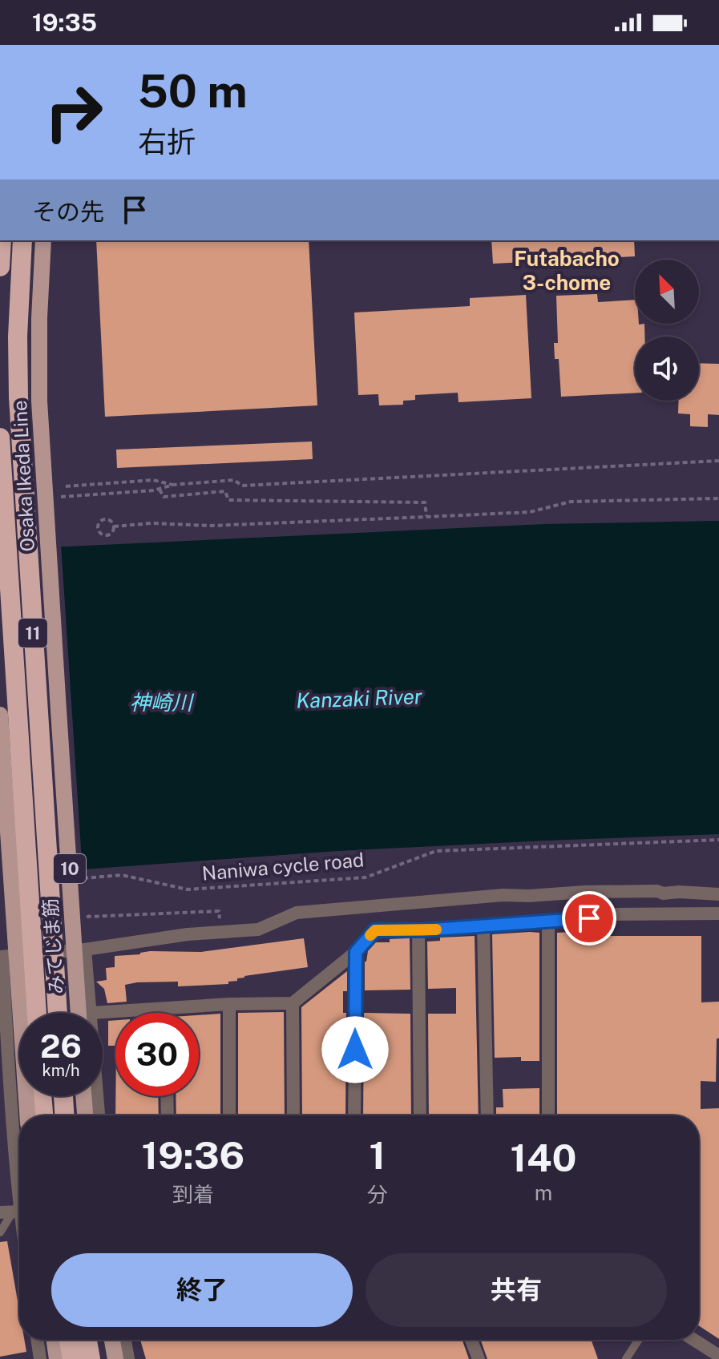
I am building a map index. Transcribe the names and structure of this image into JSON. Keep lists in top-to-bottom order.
{
  "streets": {
    "highway": ["11"],
    "main road": ["Osaka Ikeda Line", "10", "みてじま筋"],
    "path": ["Naniwa cycle road"]
  },
  "crossings": [
    ["Osaka Ikeda Line", "みてじま筋"]
  ],
  "districts": ["Futabacho 3-chome"],
  "water": ["Kanzaki River", "神崎川"],
  "north": "top left",
  "page": {
    "status": "19:35",
    "turn": ["50 m", "右折"],
    "then": "その先",
    "speed": "26 km/h",
    "limit": "30",
    "eta": [
      "19:36",
      "到着",
      "1",
      "分",
      "140",
      "m"
    ],
    "buttons": ["終了", "共有"]
  }
}
